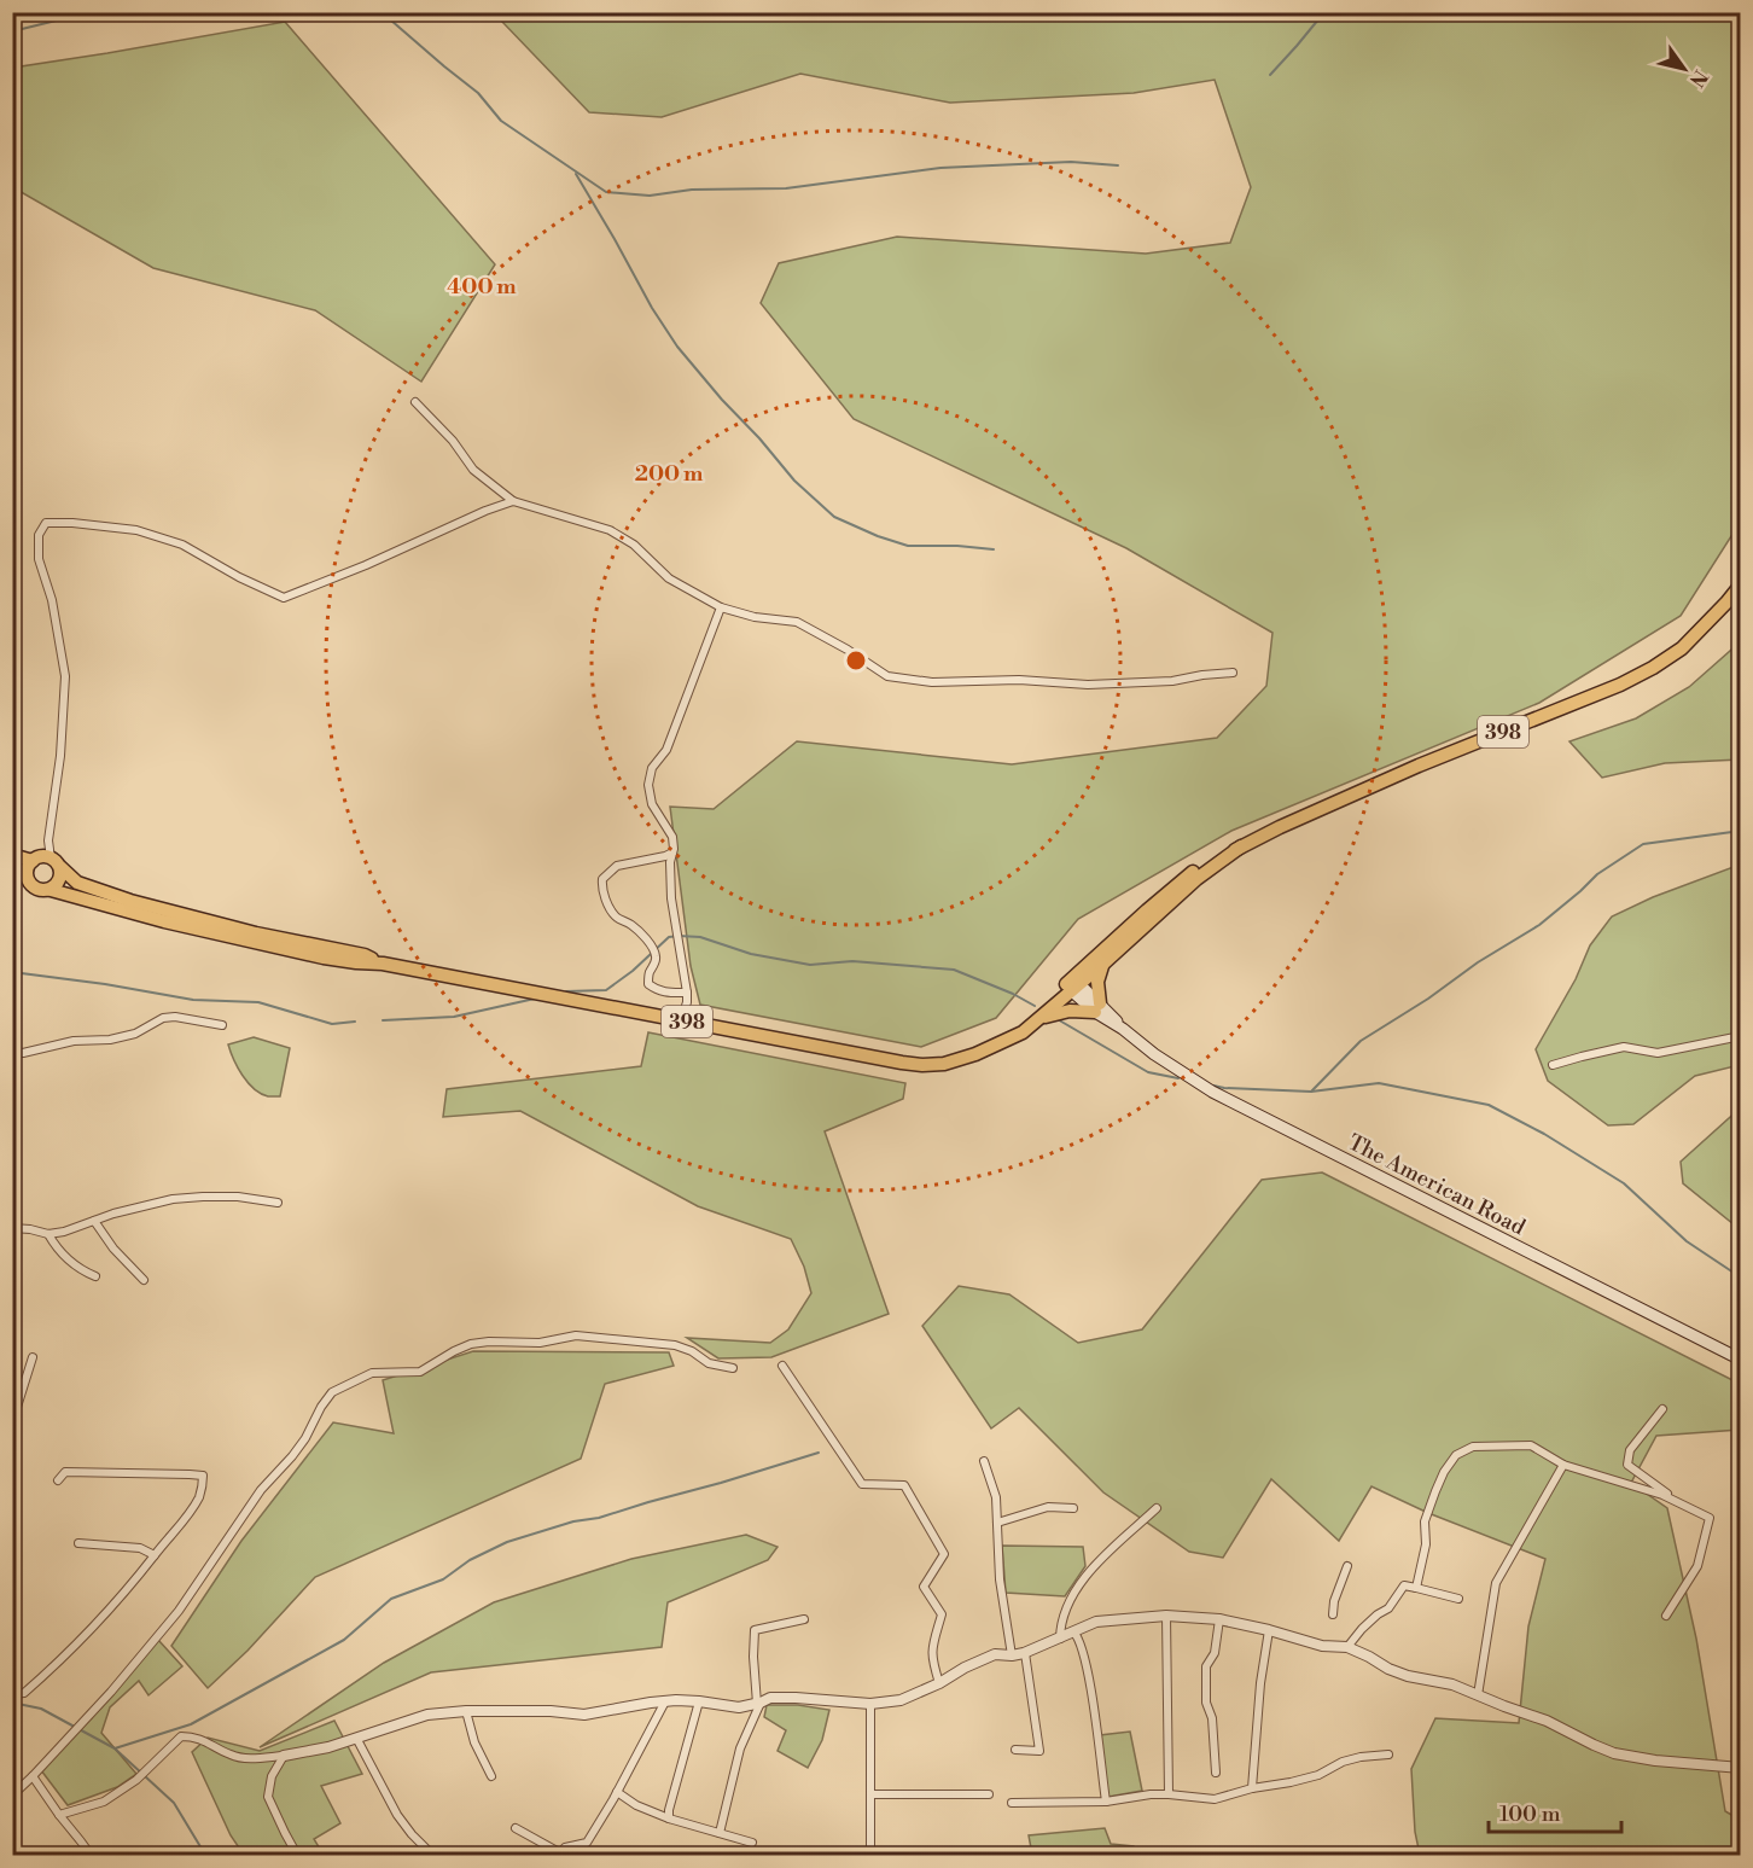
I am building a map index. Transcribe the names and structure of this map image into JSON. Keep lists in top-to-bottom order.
{
  "streets": {
    "main road": ["398", "The American Road"]
  },
  "crossings": [
    ["398", "The American Road"]
  ],
  "scale_bar": "100 m",
  "north": "bottom right",
  "rings": ["400 m", "200 m"]
}
